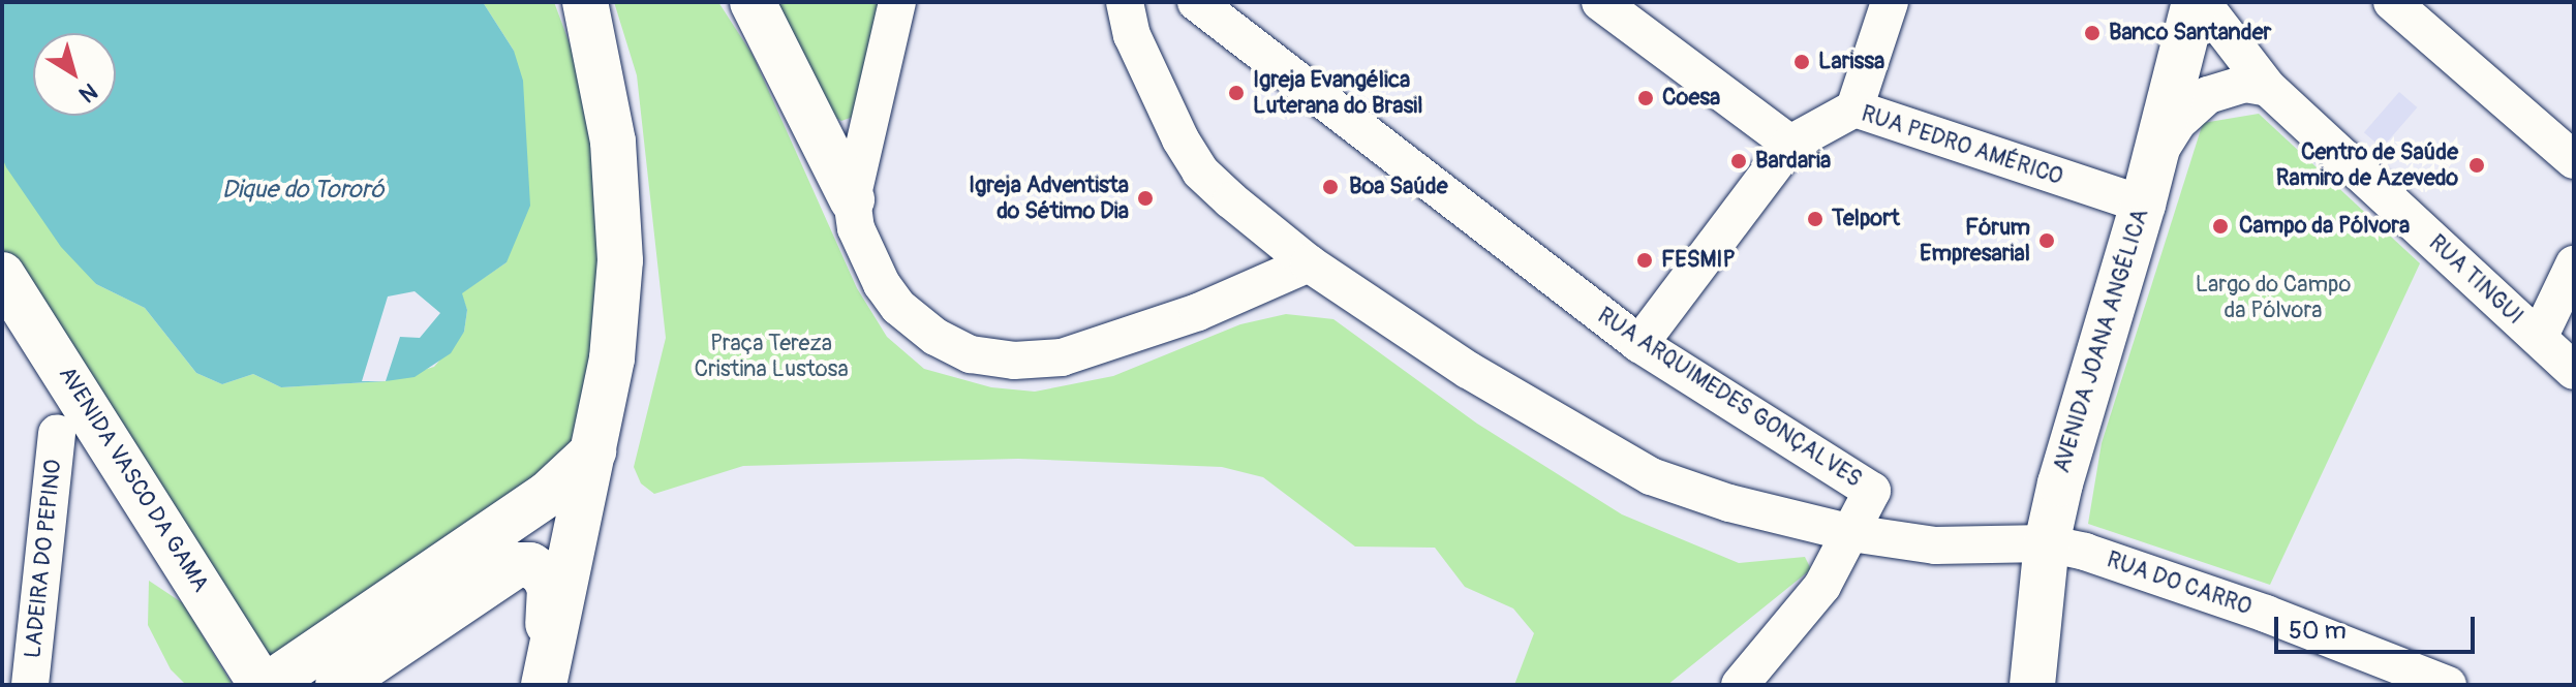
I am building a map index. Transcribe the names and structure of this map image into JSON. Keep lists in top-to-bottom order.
{
  "streets": {
    "main road": ["AVENIDA JOANA ANGÉLICA", "AVENIDA VASCO DA GAMA"],
    "street": [
      "RUA PEDRO AMÉRICO",
      "RUA TINGUI",
      "RUA ARQUIMEDES GONÇALVES",
      "LADEIRA DO PEPINO",
      "RUA DO CARRO"
    ]
  },
  "crossings": [
    ["RUA PEDRO AMÉRICO", "AVENIDA JOANA ANGÉLICA"],
    ["RUA PEDRO AMÉRICO", "RUA ARQUIMEDES GONÇALVES"],
    ["AVENIDA JOANA ANGÉLICA", "RUA DO CARRO"],
    ["RUA ARQUIMEDES GONÇALVES", "RUA DO CARRO"]
  ],
  "water": ["Dique do Tororó"],
  "parks": ["Largo do Campo da Pólvora", "Praça Tereza Cristina Lustosa"],
  "places": [
    "Banco Santander",
    "Larissa",
    "Igreja Evangélica Luterana do Brasil",
    "Coesa",
    "Bardaria",
    "Centro de Saúde Ramiro de Azevedo",
    "Boa Saúde",
    "Igreja Adventista do Sétimo Dia",
    "Telport",
    "Campo da Pólvora",
    "Fórum Empresarial",
    "FESMIP"
  ],
  "scale_bar": "50 m",
  "north": "bottom right"
}
